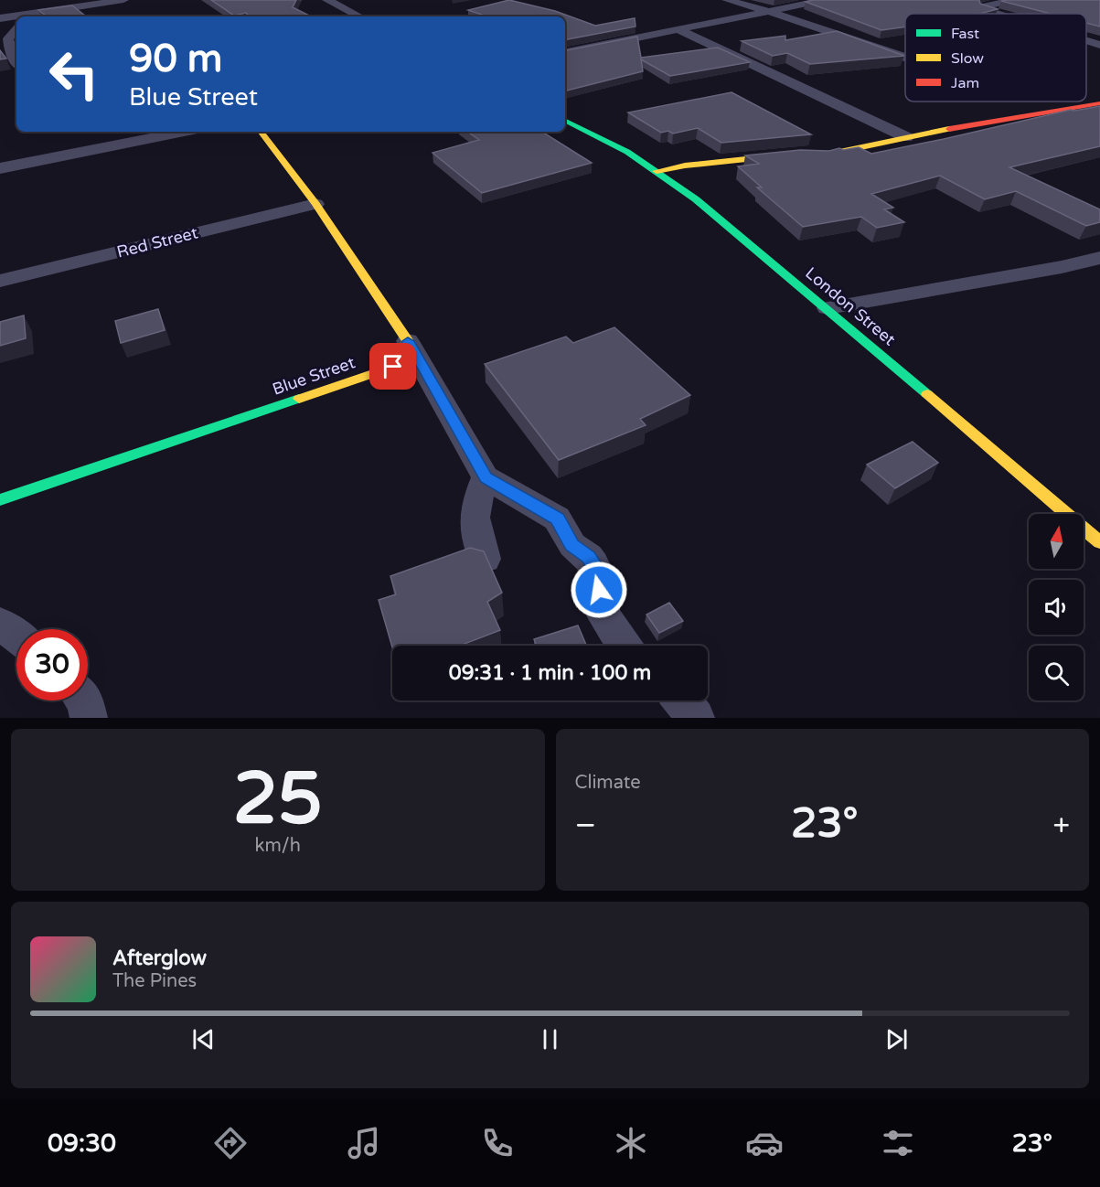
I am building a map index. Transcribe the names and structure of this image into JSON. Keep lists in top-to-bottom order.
{
  "streets": {
    "street": ["Red Street", "London Street", "Blue Street"]
  },
  "legend": ["Fast", "Slow", "Jam"],
  "north": "top",
  "page": {
    "turn": ["90 m", "Blue Street"],
    "limit": "30",
    "trip": "09:31 · 1 min · 100 m",
    "tile": [
      ["25", "km/h"],
      "Climate"
    ],
    "heat": ["−", "23°", "+"],
    "song": ["Afterglow", "The Pines"],
    "tabs": ["09:30", "23°"]
  }
}
